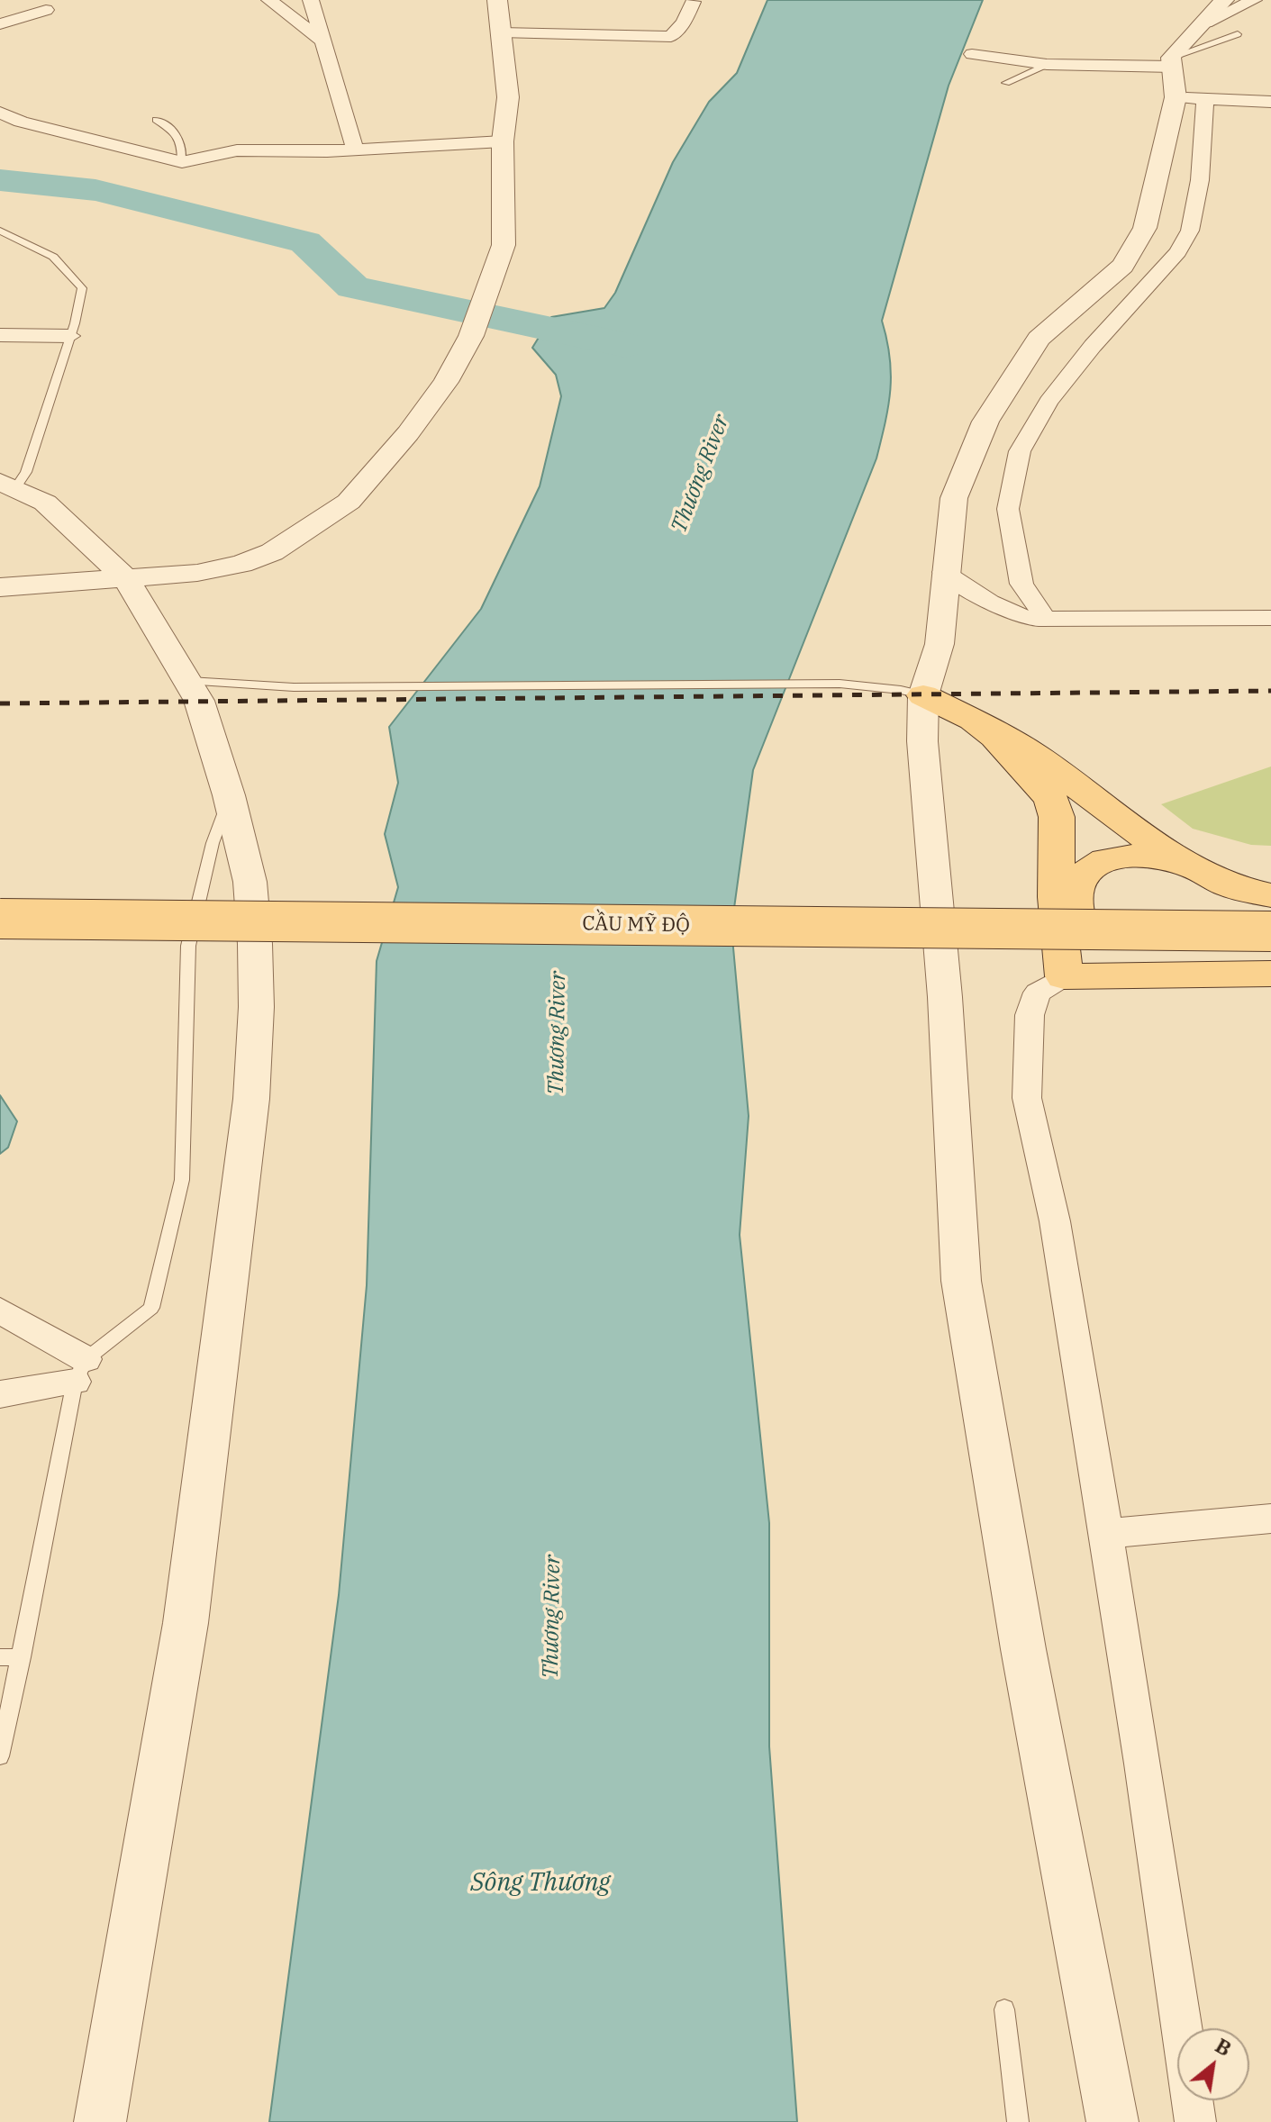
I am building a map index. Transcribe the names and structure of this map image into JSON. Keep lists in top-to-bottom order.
{
  "streets": {
    "main road": ["CẦU MỸ ĐỘ"]
  },
  "water": ["Thương River", "Sông Thương"],
  "north": "top right"
}
